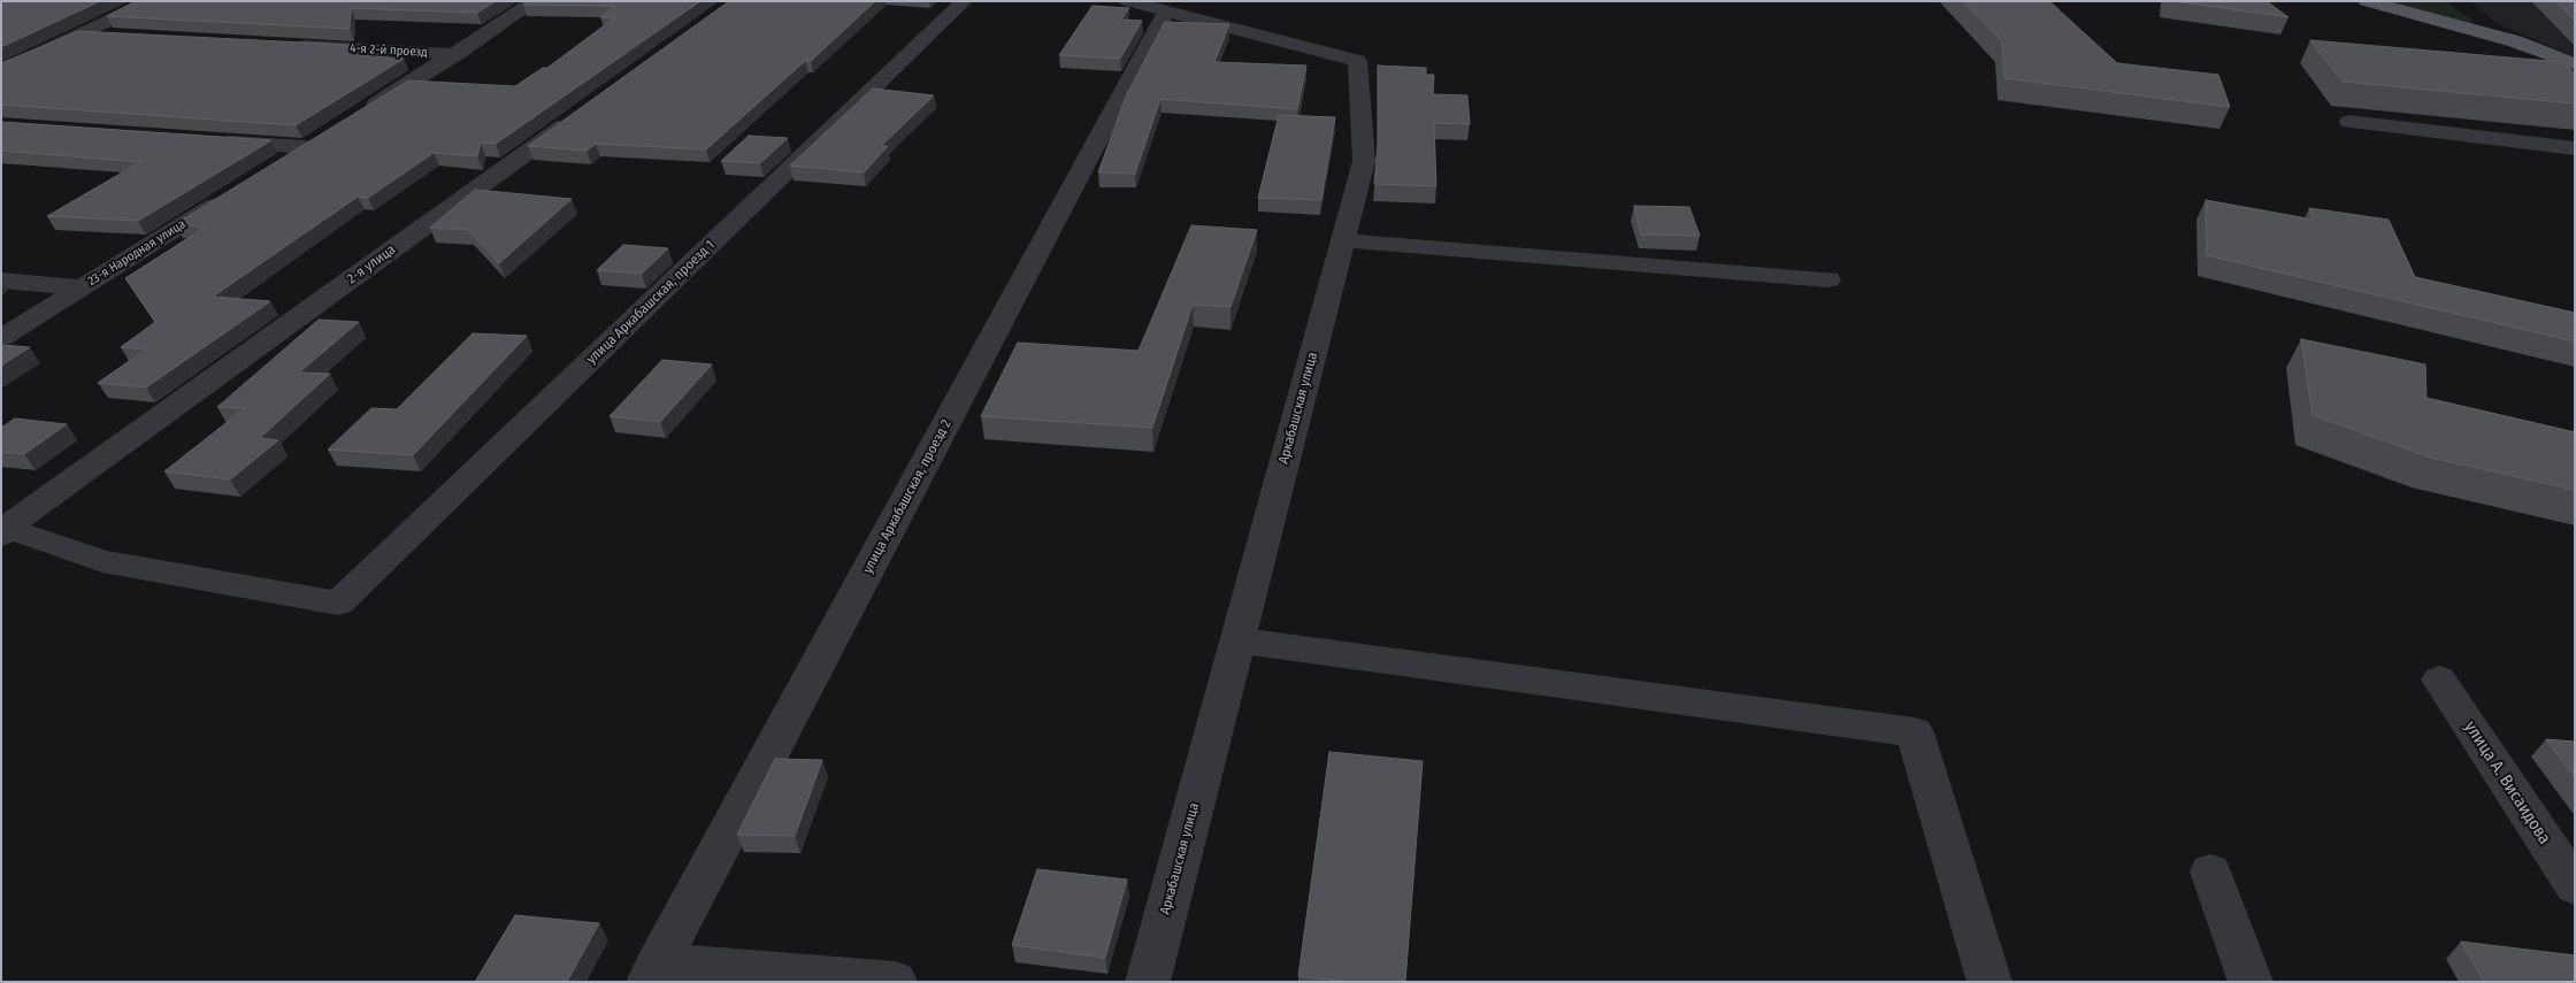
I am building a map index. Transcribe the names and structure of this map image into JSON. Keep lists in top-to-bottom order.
{
  "streets": {
    "street": [
      "4-я 2-й проезд",
      "23-я Народная улица",
      "2-я улица",
      "улица Аркабашская, проезд 1",
      "Аркабашская улица",
      "улица Аркабашская, проезд 2",
      "улица А. Висаидова"
    ]
  },
  "crossings": [
    ["2-я улица", "улица Аркабашская, проезд 1"],
    ["Аркабашская улица", "улица Аркабашская, проезд 2"]
  ]
}
